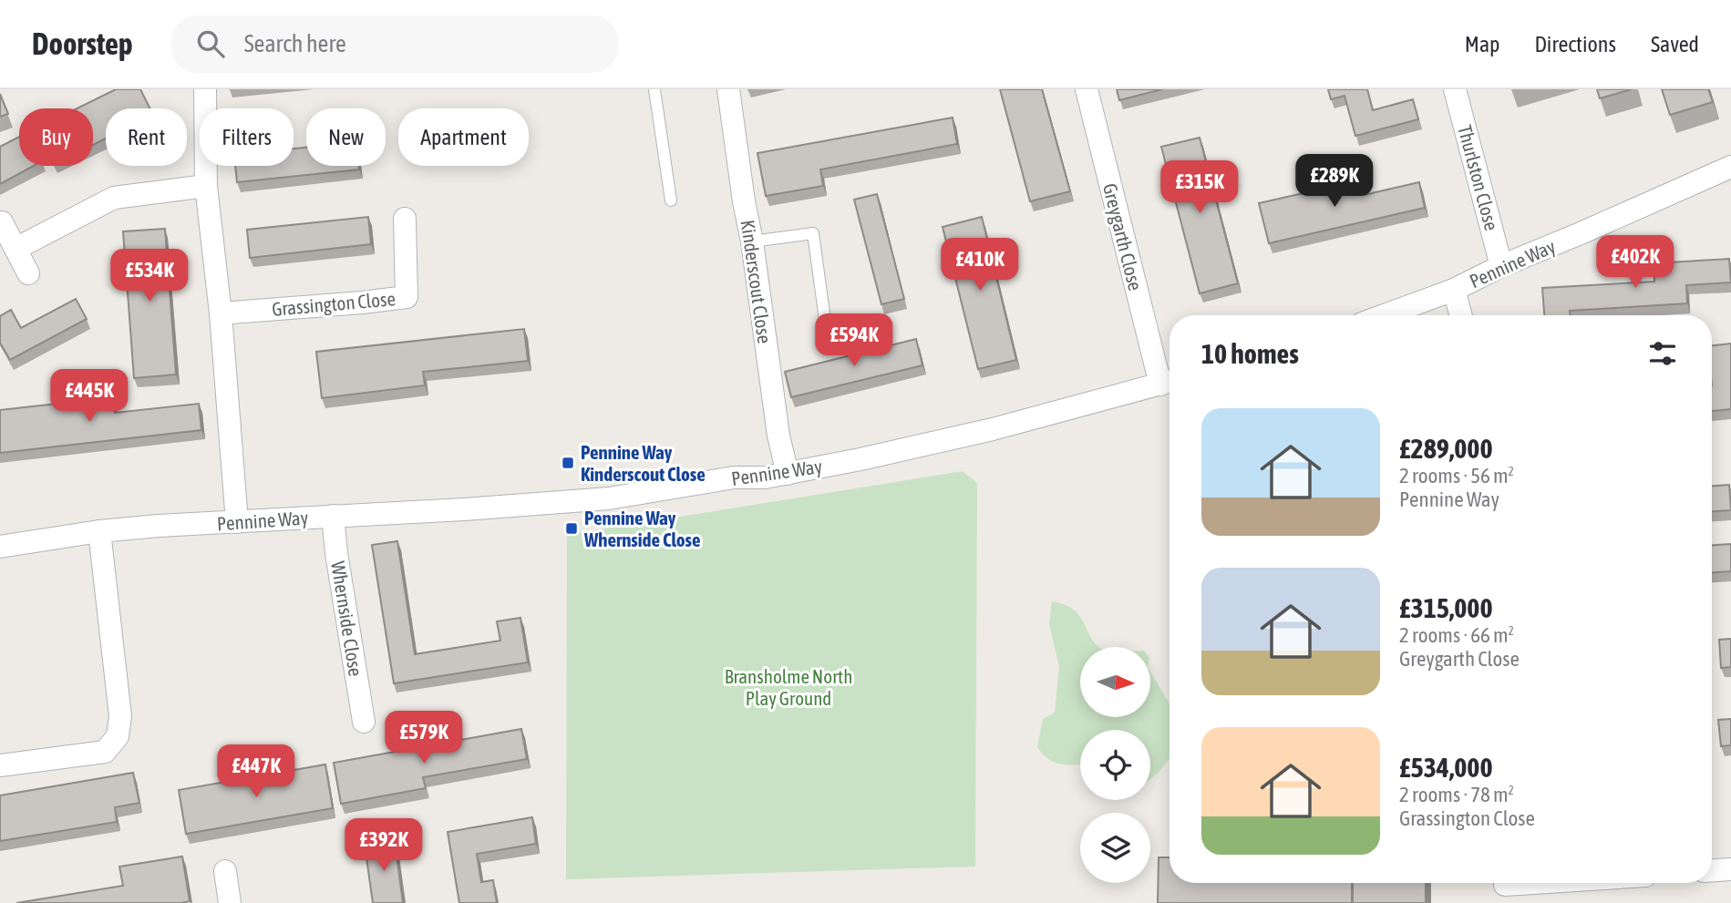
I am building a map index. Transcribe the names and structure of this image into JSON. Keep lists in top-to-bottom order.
{
  "streets": {
    "street": [
      "Thurlston Close",
      "Greygarth Close",
      "Pennine Way",
      "Kinderscout Close",
      "Grassington Close",
      "Whernside Close"
    ]
  },
  "crossings": [
    ["Thurlston Close", "Pennine Way"],
    ["Greygarth Close", "Pennine Way"],
    ["Pennine Way", "Kinderscout Close"],
    ["Pennine Way", "Whernside Close"]
  ],
  "parks": ["Bransholme North Play Ground"],
  "places": {
    "transit": ["Pennine Way Kinderscout Close", "Pennine Way Whernside Close"]
  },
  "north": "right",
  "page": {
    "header": "Doorstep",
    "search": "Search here",
    "nav": ["Map", "Directions", "Saved"],
    "chip": [
      "Buy",
      "Rent",
      "Filters",
      "New",
      "Apartment"
    ],
    "price": [
      "£289K",
      "£315K",
      "£402K",
      "£410K",
      "£534K",
      "£594K",
      "£445K",
      "£579K",
      "£447K",
      "£392K"
    ],
    "heading": "10 homes",
    "list": [
      {
        "name": "£289,000",
        "note": "2 rooms · 56 m² · Pennine Way"
      },
      {
        "name": "£315,000",
        "note": "2 rooms · 66 m² · Greygarth Close"
      },
      {
        "name": "£534,000",
        "note": "2 rooms · 78 m² · Grassington Close"
      }
    ]
  }
}
